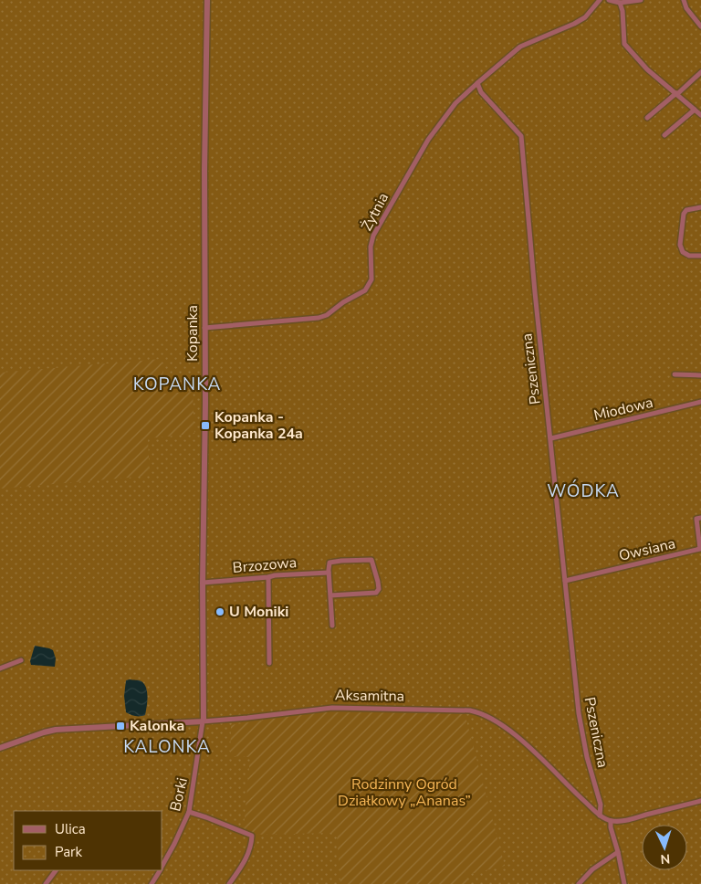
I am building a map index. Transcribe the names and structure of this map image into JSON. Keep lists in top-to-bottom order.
{
  "streets": {
    "street": [
      "Żytnia",
      "Kopanka",
      "Pszeniczna",
      "Miodowa",
      "Owsiana",
      "Brzozowa",
      "Aksamitna",
      "Borki"
    ]
  },
  "crossings": [
    ["Żytnia", "Kopanka"],
    ["Żytnia", "Pszeniczna"],
    ["Kopanka", "Brzozowa"],
    ["Kopanka", "Aksamitna"],
    ["Kopanka", "Borki"],
    ["Pszeniczna", "Miodowa"],
    ["Pszeniczna", "Owsiana"],
    ["Pszeniczna", "Aksamitna"],
    ["Aksamitna", "Borki"]
  ],
  "districts": ["KOPANKA", "WÓDKA", "KALONKA"],
  "parks": ["Rodzinny Ogród Działkowy „Ananas”"],
  "places": {
    "transit": ["Kopanka - Kopanka 24a", "Kalonka"],
    "other": ["U Moniki"]
  },
  "legend": ["Ulica", "Park"],
  "north": "bottom"
}
